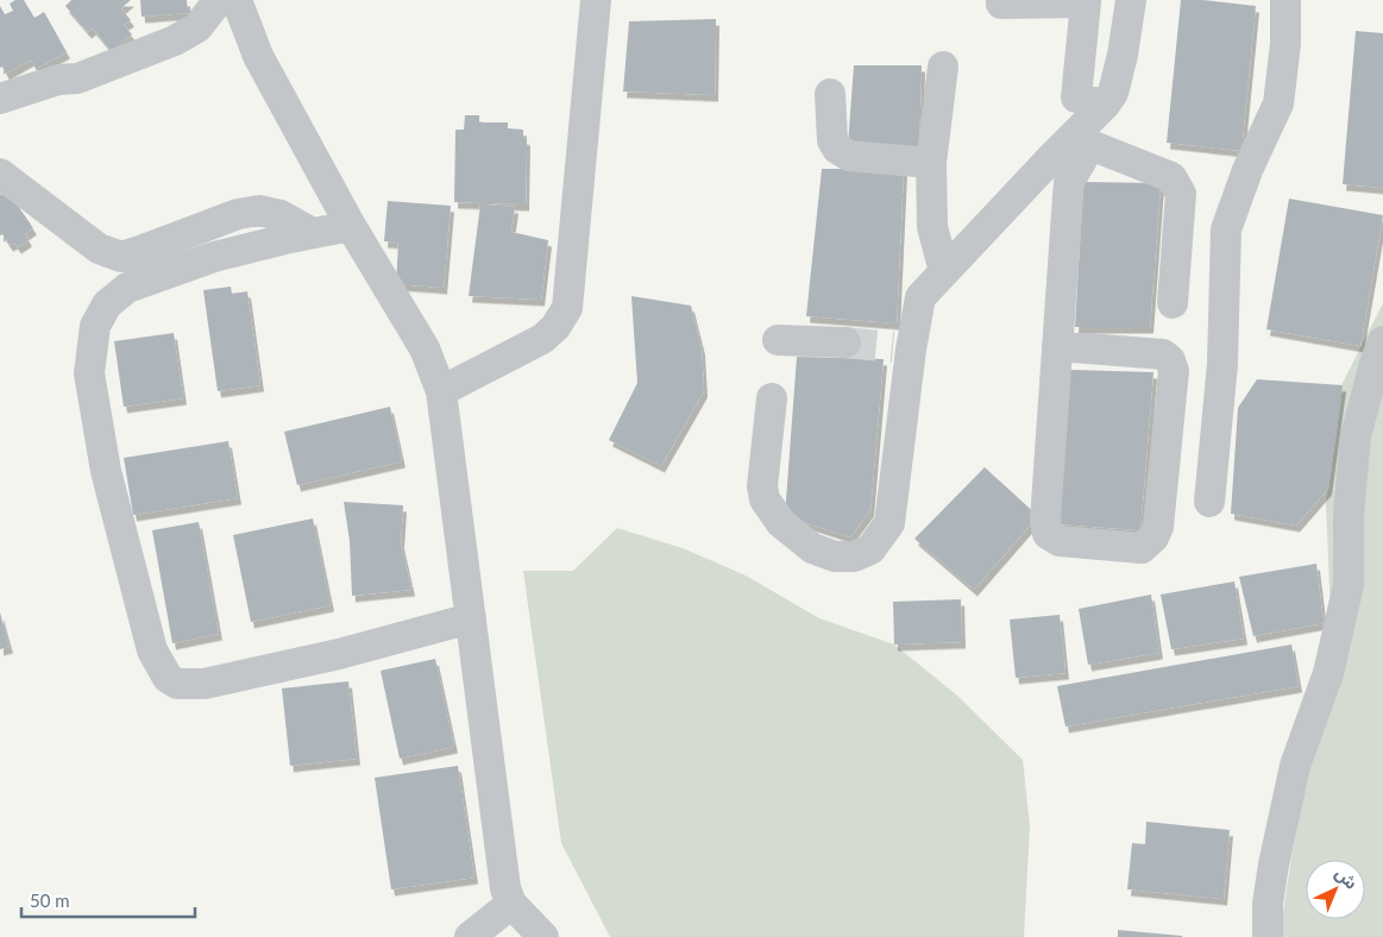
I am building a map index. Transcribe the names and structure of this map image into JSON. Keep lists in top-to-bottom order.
{
  "scale_bar": "50 m",
  "north": "top right"
}
